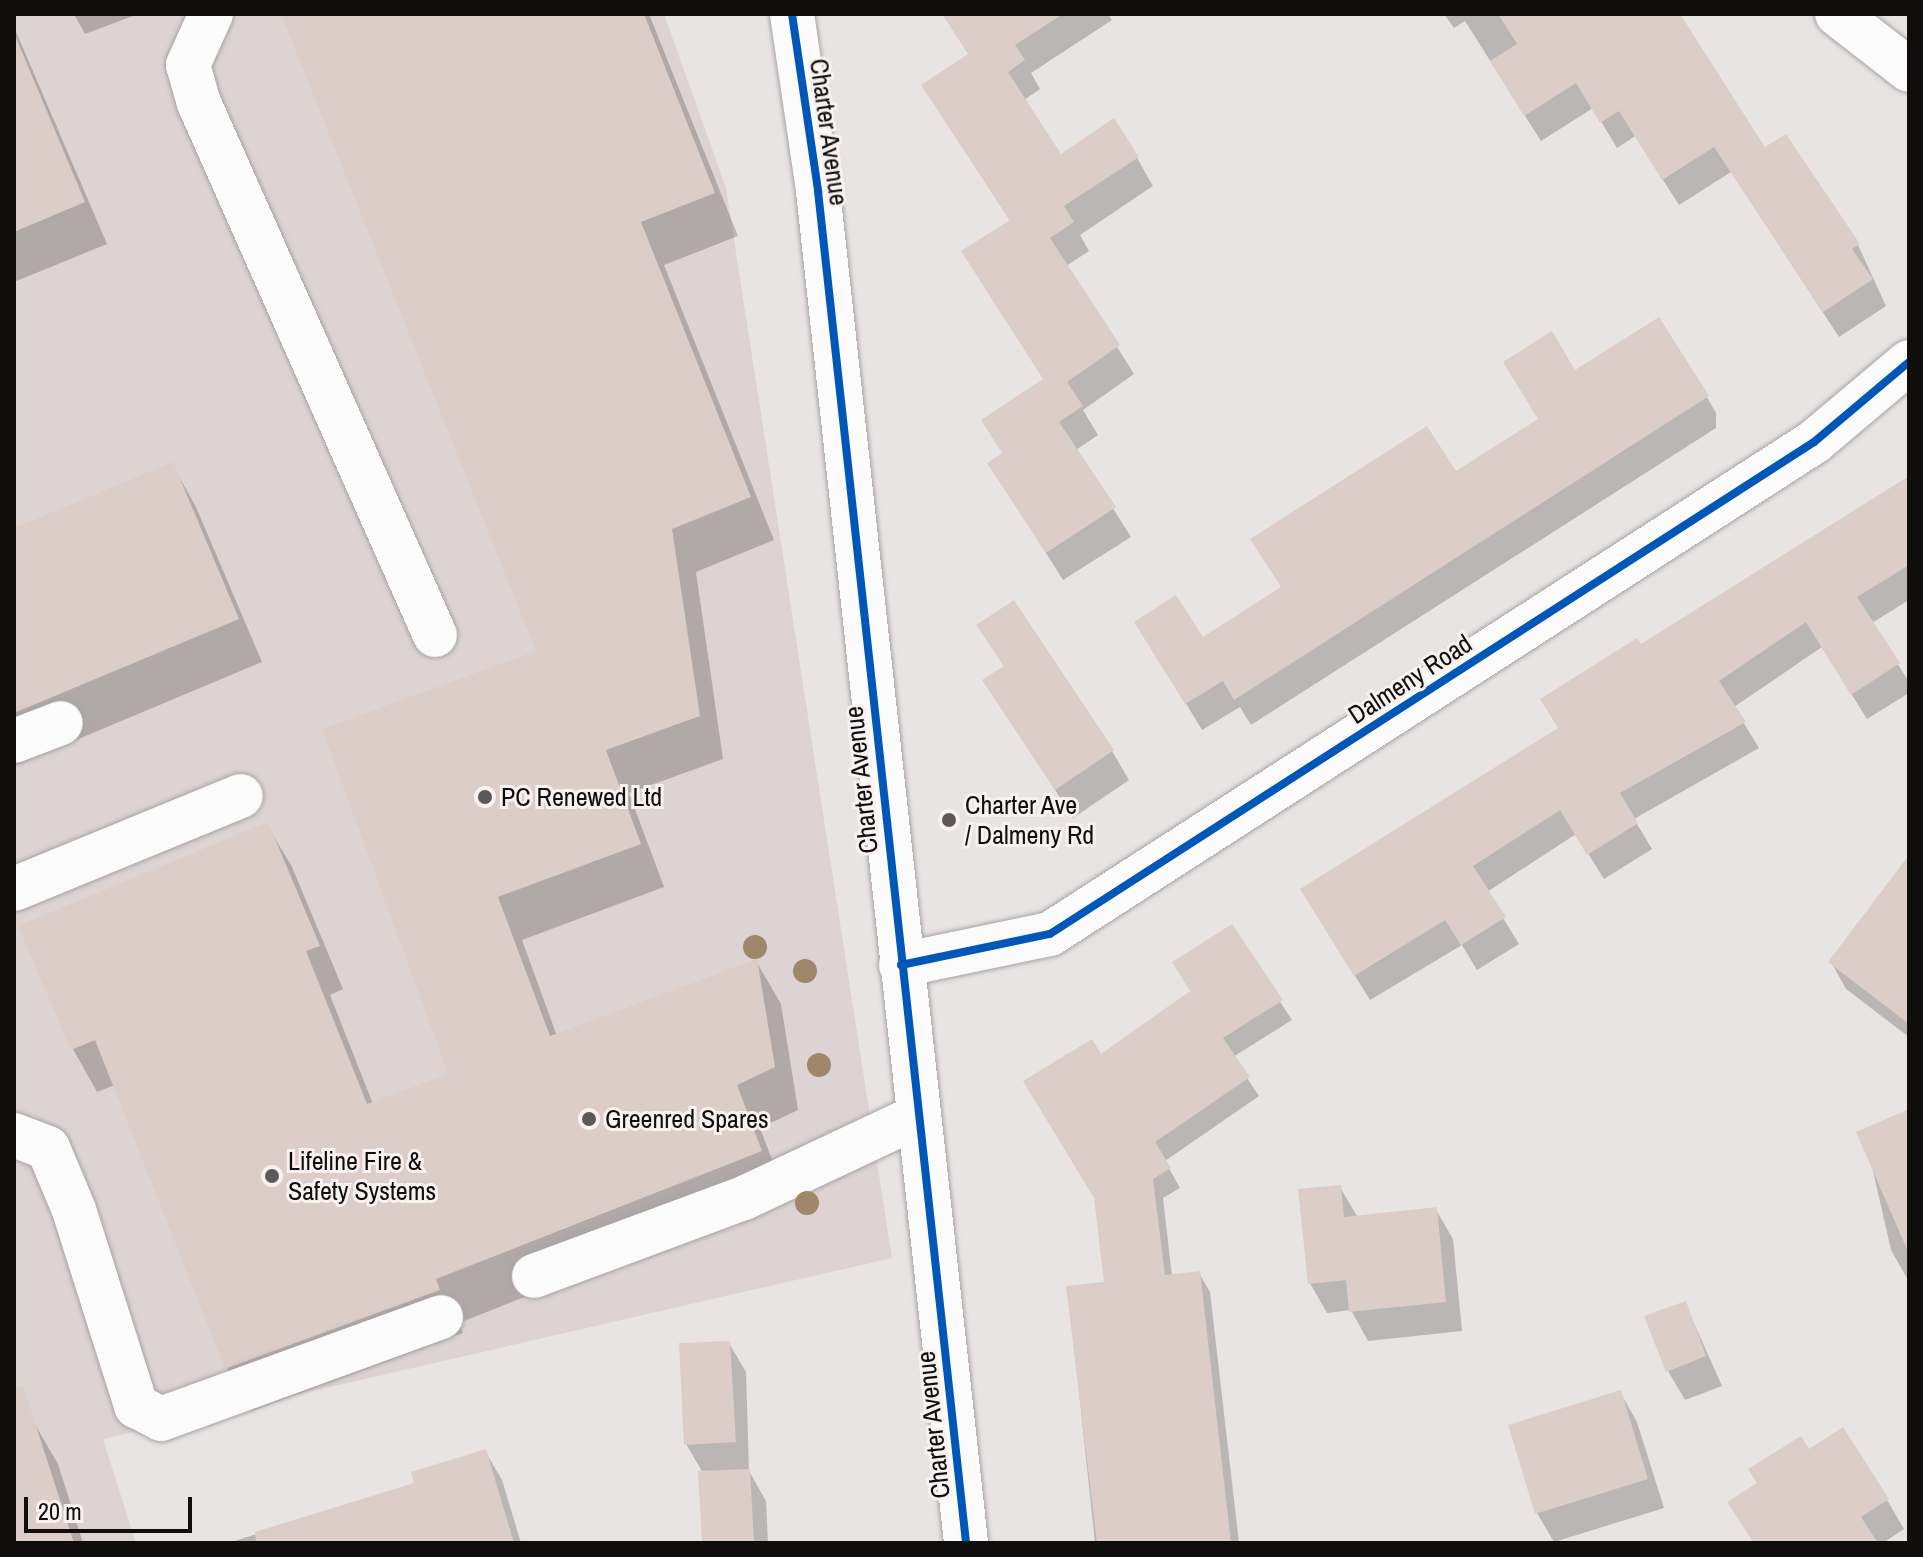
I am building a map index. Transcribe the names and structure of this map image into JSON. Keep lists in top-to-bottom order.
{
  "streets": {
    "street": ["Charter Avenue", "Dalmeny Road"]
  },
  "crossings": [
    ["Charter Avenue", "Dalmeny Road"]
  ],
  "places": [
    "PC Renewed Ltd",
    "Charter Ave / Dalmeny Rd",
    "Greenred Spares",
    "Lifeline Fire & Safety Systems"
  ],
  "scale_bar": "20 m"
}
